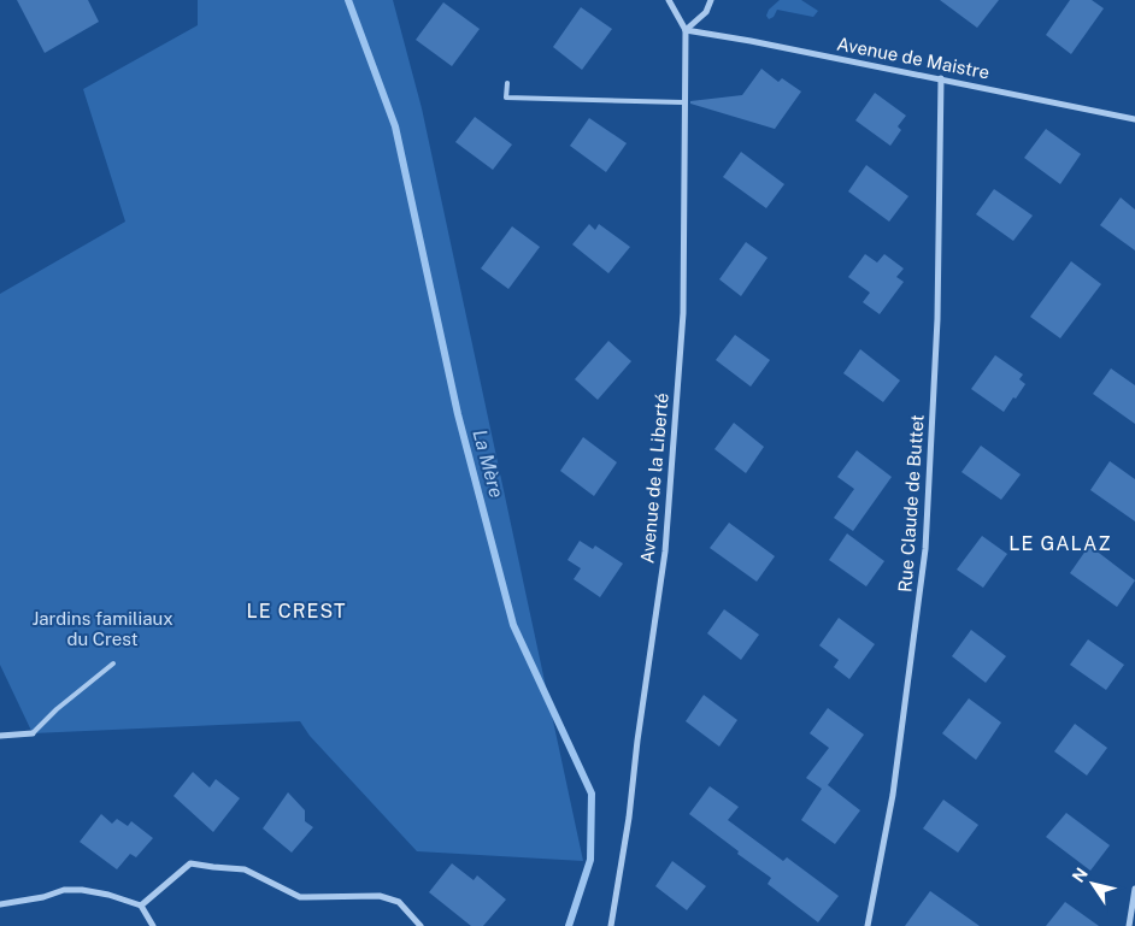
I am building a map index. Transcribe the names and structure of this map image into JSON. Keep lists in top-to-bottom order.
{
  "streets": {
    "street": ["Avenue de Maistre", "Avenue de la Liberté", "Rue Claude de Buttet"]
  },
  "crossings": [
    ["Avenue de Maistre", "Avenue de la Liberté"],
    ["Avenue de Maistre", "Rue Claude de Buttet"]
  ],
  "districts": ["LE GALAZ", "LE CREST"],
  "water": ["La Mère"],
  "parks": ["Jardins familiaux du Crest"],
  "north": "top left"
}
